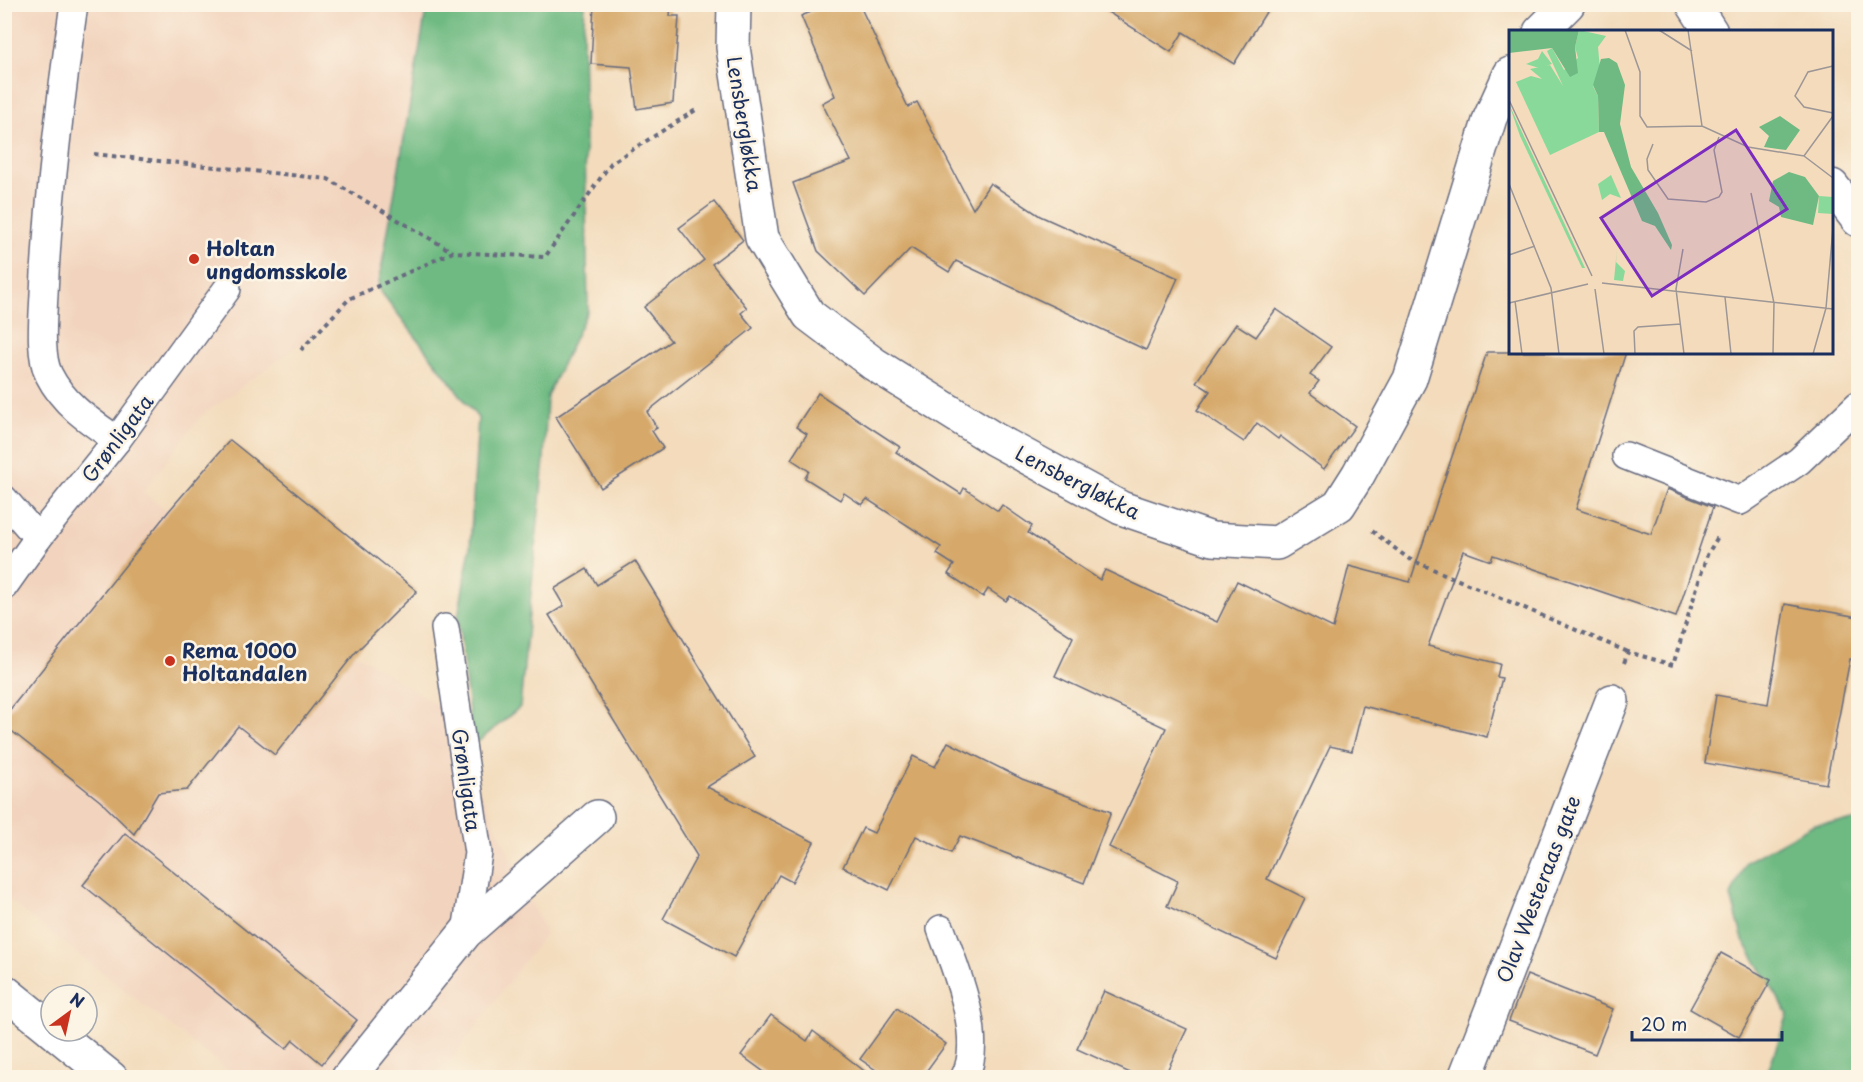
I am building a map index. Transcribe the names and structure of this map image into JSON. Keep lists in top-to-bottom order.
{
  "streets": {
    "street": ["Lensbergløkka", "Olav Westeraas gate"],
    "lane": ["Grønligata"]
  },
  "places": ["Holtan ungdomsskole", "Rema 1000 Holtandalen"],
  "scale_bar": "20 m",
  "north": "top right"
}
